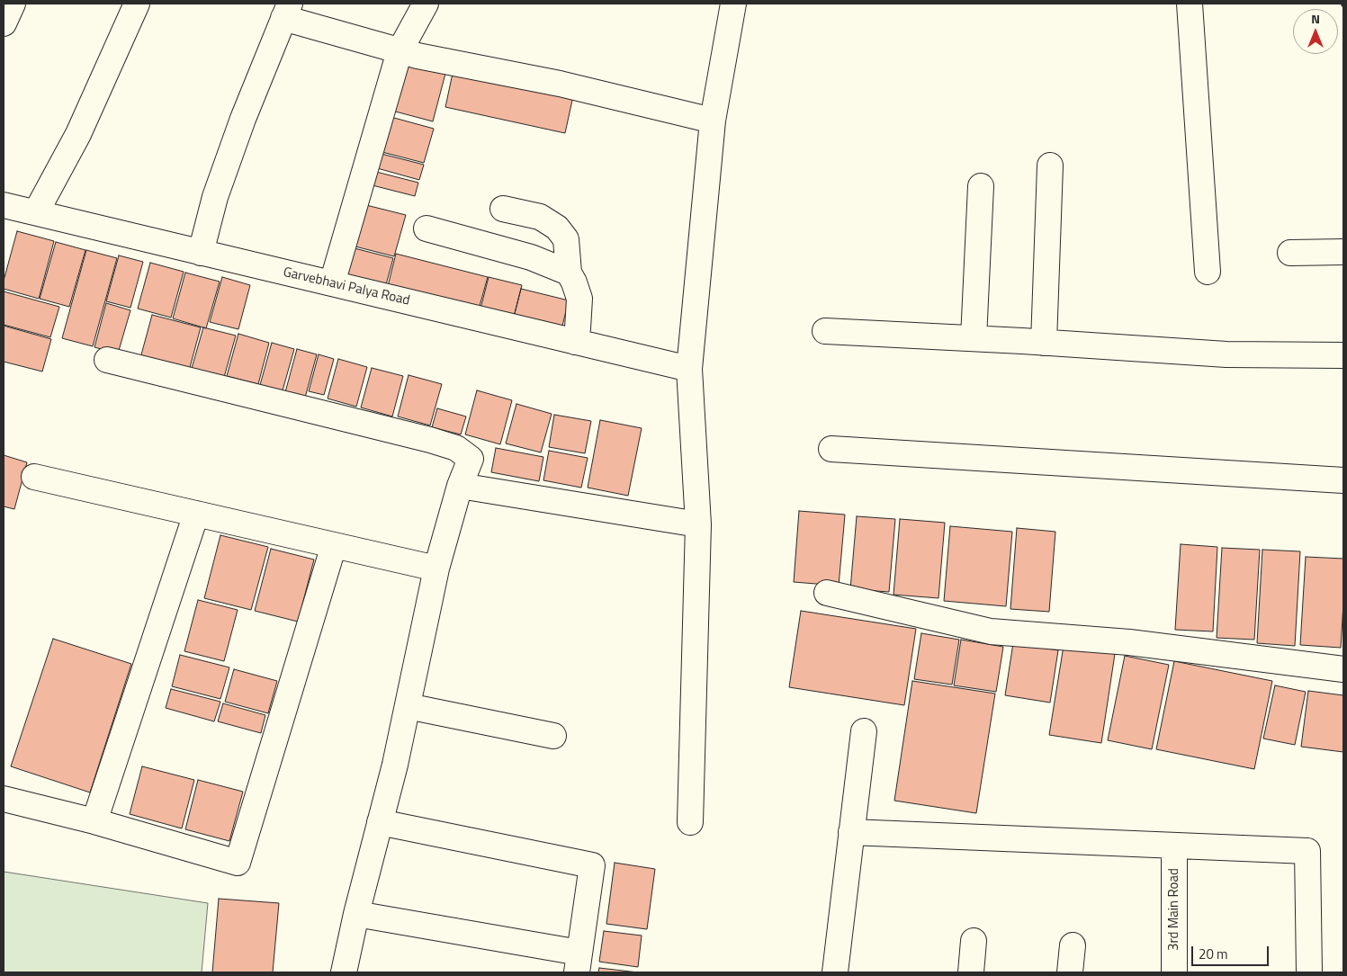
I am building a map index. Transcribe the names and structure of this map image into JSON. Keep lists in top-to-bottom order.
{
  "streets": {
    "street": ["Garvebhavi Palya Road", "3rd Main Road"]
  },
  "scale_bar": "20 m",
  "north": "top"
}
